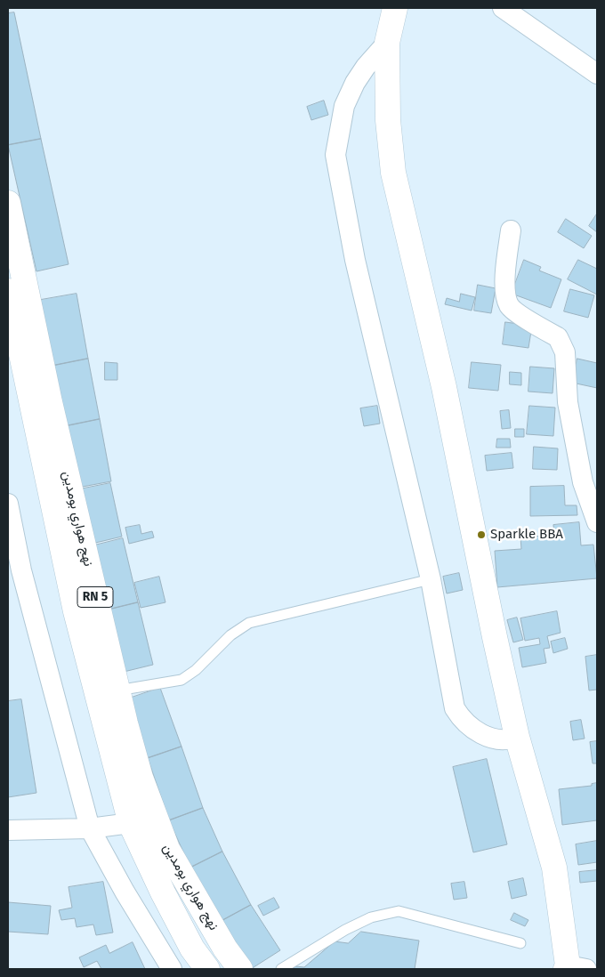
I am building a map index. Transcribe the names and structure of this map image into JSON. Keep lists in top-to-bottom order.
{
  "streets": {
    "main road": ["نهج هواري بومدين", "RN 5"]
  },
  "places": ["Sparkle BBA"]
}
